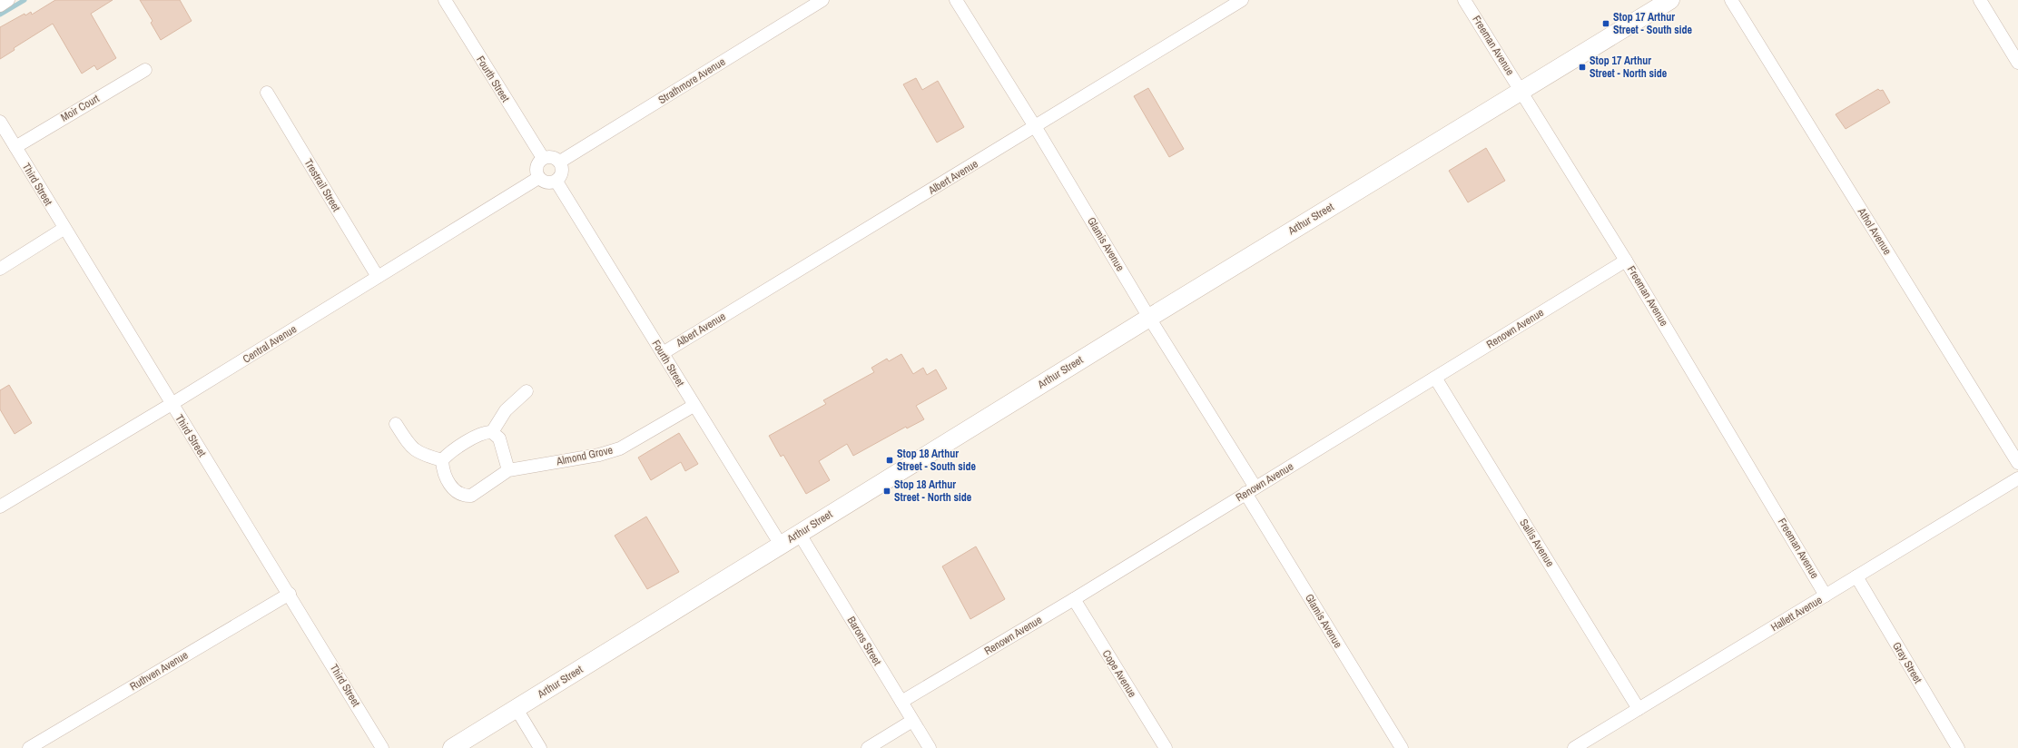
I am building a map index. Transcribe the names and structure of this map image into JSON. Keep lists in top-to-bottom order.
{
  "streets": {
    "street": [
      "Freeman Avenue",
      "Fourth Street",
      "Strathmore Avenue",
      "Moir Court",
      "Albert Avenue",
      "Third Street",
      "Trestrail Street",
      "Arthur Street",
      "Athol Avenue",
      "Glamis Avenue",
      "Renown Avenue",
      "Central Avenue",
      "Almond Grove",
      "Sallis Avenue",
      "Hallett Avenue",
      "Barons Street",
      "Gray Street",
      "Ruthven Avenue",
      "Cope Avenue"
    ]
  },
  "crossings": [
    ["Freeman Avenue", "Arthur Street"],
    ["Freeman Avenue", "Renown Avenue"],
    ["Freeman Avenue", "Hallett Avenue"],
    ["Fourth Street", "Strathmore Avenue"],
    ["Fourth Street", "Albert Avenue"],
    ["Fourth Street", "Arthur Street"],
    ["Fourth Street", "Central Avenue"],
    ["Fourth Street", "Almond Grove"],
    ["Strathmore Avenue", "Central Avenue"],
    ["Moir Court", "Third Street"],
    ["Albert Avenue", "Glamis Avenue"],
    ["Third Street", "Central Avenue"],
    ["Third Street", "Ruthven Avenue"],
    ["Trestrail Street", "Central Avenue"],
    ["Arthur Street", "Glamis Avenue"],
    ["Arthur Street", "Barons Street"],
    ["Glamis Avenue", "Renown Avenue"],
    ["Renown Avenue", "Sallis Avenue"],
    ["Renown Avenue", "Barons Street"],
    ["Renown Avenue", "Cope Avenue"],
    ["Sallis Avenue", "Hallett Avenue"],
    ["Hallett Avenue", "Gray Street"]
  ],
  "places": {
    "transit": [
      "Stop 17 Arthur Street - South side",
      "Stop 17 Arthur Street - North side",
      "Stop 18 Arthur Street - South side",
      "Stop 18 Arthur Street - North side"
    ]
  }
}
